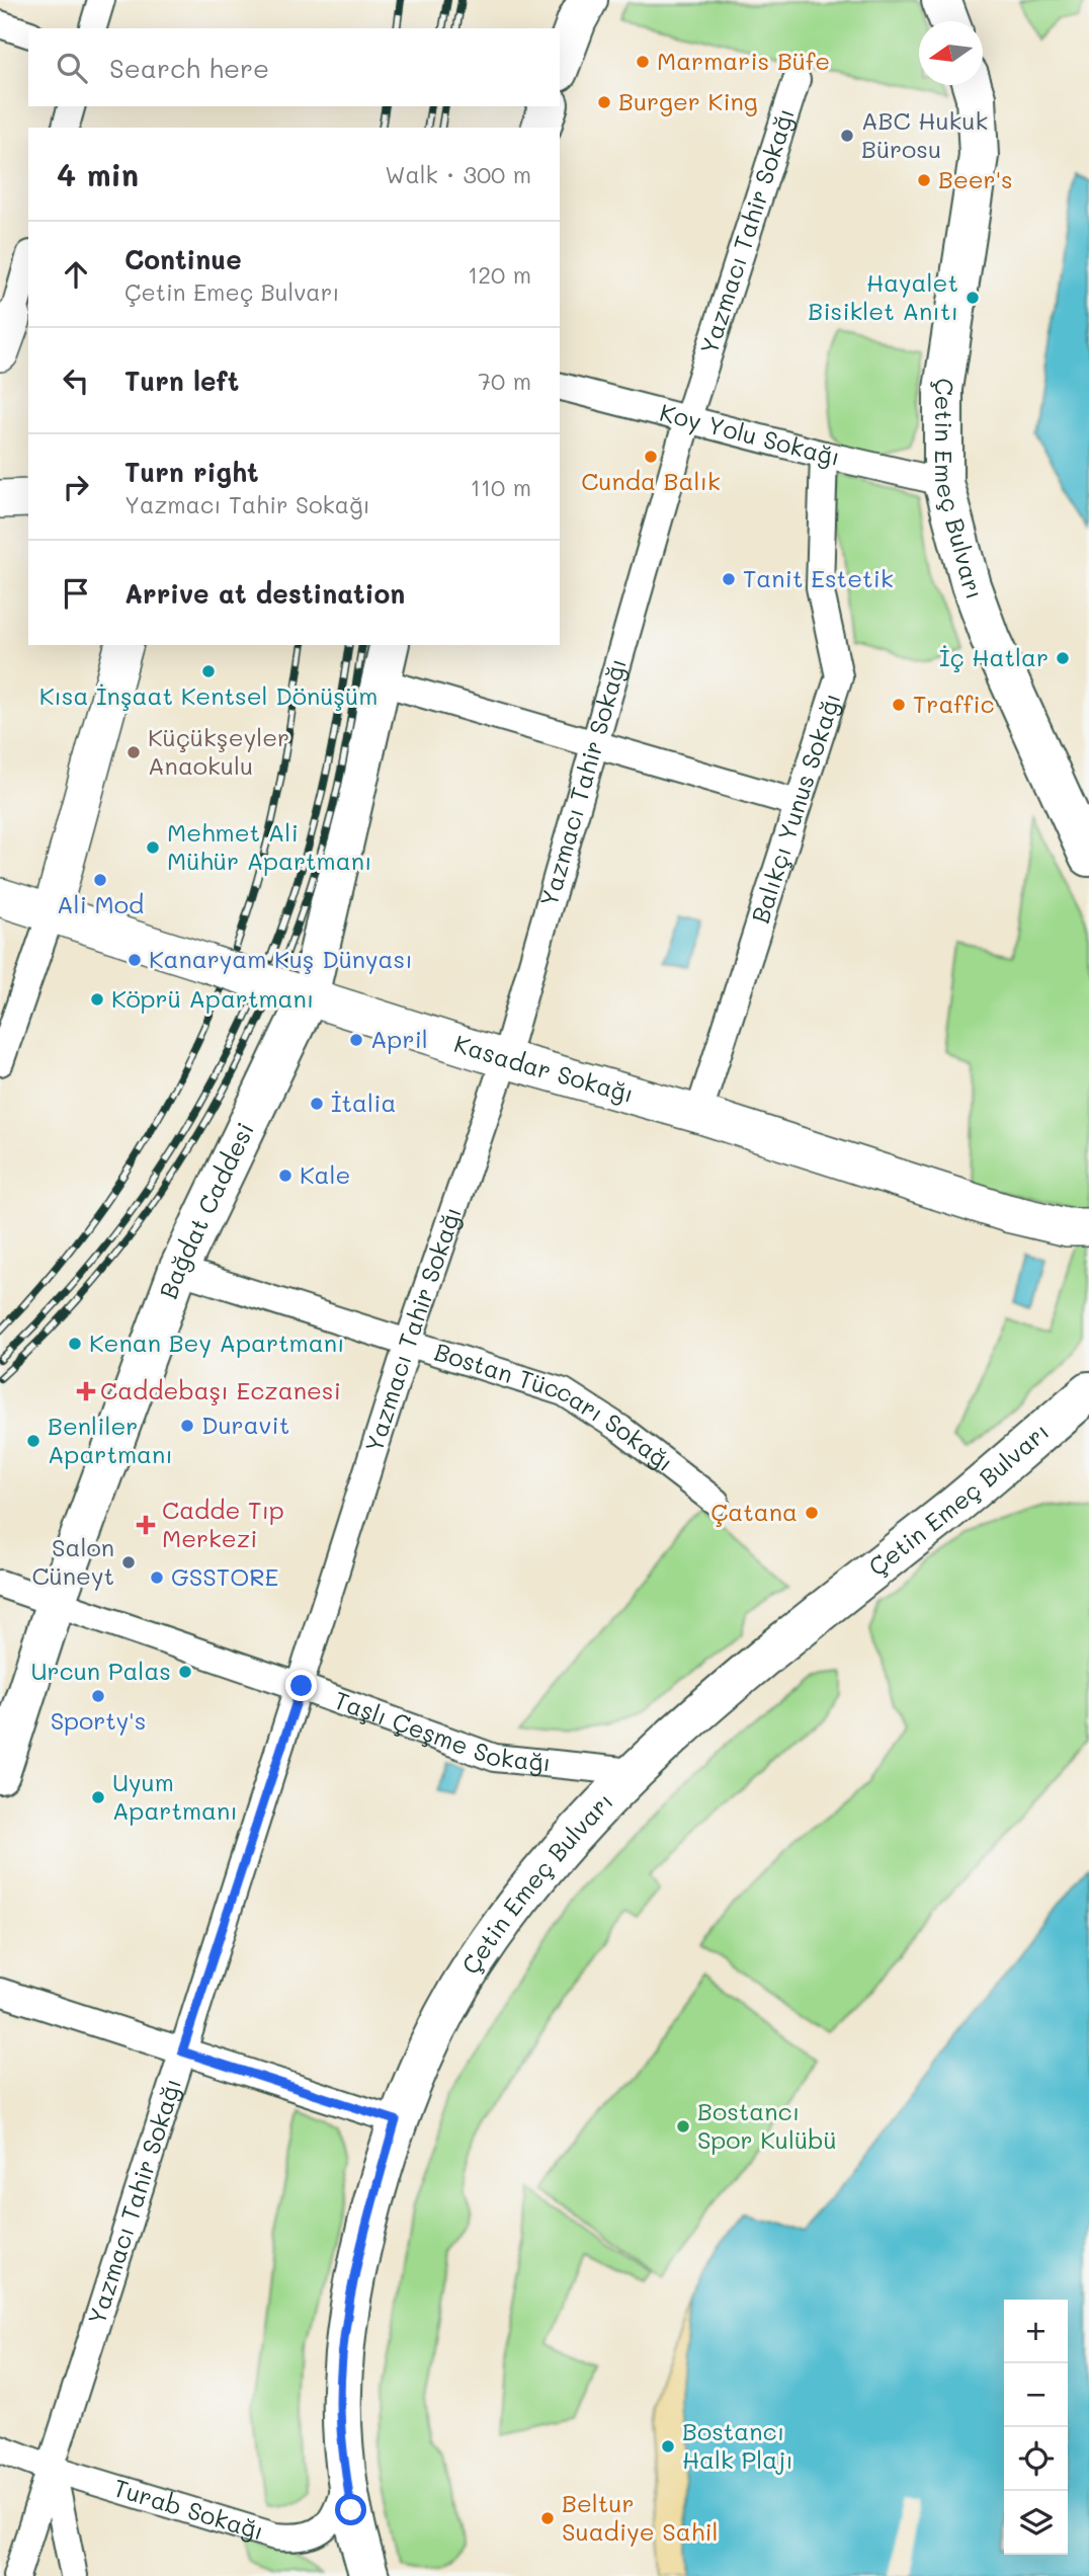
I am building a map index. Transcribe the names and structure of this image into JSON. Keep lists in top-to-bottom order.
{
  "streets": {
    "main road": ["Çetin Emeç Bulvarı", "Kasadar Sokağı", "Bağdat Caddesi"],
    "street": [
      "Yazmacı Tahir Sokağı",
      "Koy Yolu Sokağı",
      "Balıkçı Yunus Sokağı",
      "Bostan Tüccarı Sokağı",
      "Taşlı Çeşme Sokağı",
      "Turab Sokağı"
    ]
  },
  "crossings": [
    ["Yazmacı Tahir Sokağı", "Koy Yolu Sokağı"],
    ["Yazmacı Tahir Sokağı", "Kasadar Sokağı"],
    ["Yazmacı Tahir Sokağı", "Bostan Tüccarı Sokağı"],
    ["Yazmacı Tahir Sokağı", "Taşlı Çeşme Sokağı"],
    ["Yazmacı Tahir Sokağı", "Turab Sokağı"],
    ["Koy Yolu Sokağı", "Çetin Emeç Bulvarı"],
    ["Koy Yolu Sokağı", "Balıkçı Yunus Sokağı"],
    ["Çetin Emeç Bulvarı", "Taşlı Çeşme Sokağı"],
    ["Çetin Emeç Bulvarı", "Turab Sokağı"],
    ["Balıkçı Yunus Sokağı", "Kasadar Sokağı"],
    ["Kasadar Sokağı", "Bağdat Caddesi"],
    ["Bağdat Caddesi", "Bostan Tüccarı Sokağı"],
    ["Bağdat Caddesi", "Taşlı Çeşme Sokağı"]
  ],
  "places": {
    "other": [
      "Marmaris Büfe",
      "Burger King",
      "ABC Hukuk Bürosu",
      "Beer's",
      "Hayalet Bisiklet Anıtı",
      "Cunda Balık",
      "Tanit Estetik",
      "İç Hatlar",
      "Kısa İnşaat Kentsel Dönüşüm",
      "Traffic",
      "Küçükşeyler Anaokulu",
      "Mehmet Ali Mühür Apartmanı",
      "Ali Mod",
      "Kanaryam Kuş Dünyası",
      "Köprü Apartmanı",
      "April",
      "İtalia",
      "Kale",
      "Kenan Bey Apartmanı",
      "Duravit",
      "Benliler Apartmanı",
      "Çatana",
      "Salon Cüneyt",
      "GSSTORE",
      "Urcun Palas",
      "Sporty's",
      "Uyum Apartmanı",
      "Bostancı Spor Kulübü",
      "Bostancı Halk Plajı",
      "Beltur Suadiye Sahil"
    ],
    "health": ["Caddebaşı Eczanesi", "Cadde Tıp Merkezi"]
  },
  "north": "left",
  "page": {
    "search": "Search here",
    "heading": ["4 min", "Walk · 300 m"],
    "list": [
      ["Continue", "Çetin Emeç Bulvarı", "120 m"],
      ["Turn left", "70 m"],
      ["Turn right", "Yazmacı Tahir Sokağı", "110 m"],
      "Arrive at destination"
    ],
    "map_buttons": ["+", "−"]
  }
}
